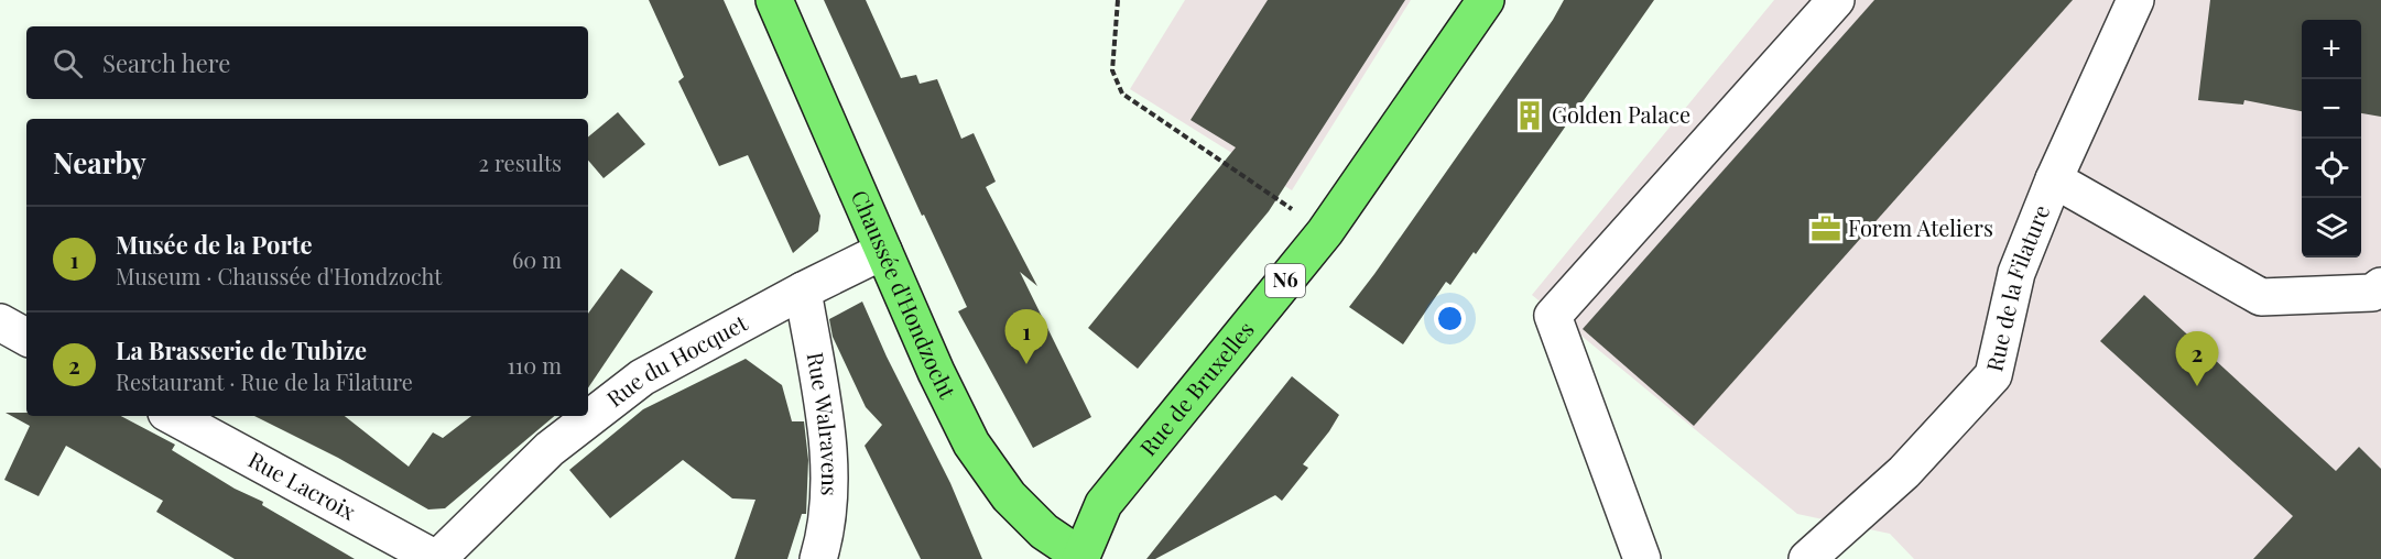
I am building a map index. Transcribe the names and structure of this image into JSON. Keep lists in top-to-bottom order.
{
  "streets": {
    "main road": ["N6", "Chaussée d'Hondzocht", "Rue de Bruxelles"],
    "street": [
      "Rue de la Filature",
      "Rue du Hocquet",
      "Rue Walravens",
      "Rue Lacroix"
    ]
  },
  "crossings": [
    ["Chaussée d'Hondzocht", "Rue du Hocquet"],
    ["Chaussée d'Hondzocht", "Rue de Bruxelles"],
    ["Rue du Hocquet", "Rue Walravens"],
    ["Rue du Hocquet", "Rue Lacroix"]
  ],
  "places": {
    "building": ["Golden Palace"],
    "office": ["Forem Ateliers"]
  },
  "page": {
    "map_buttons": ["+", "−"],
    "search": "Search here",
    "heading": ["Nearby", "2 results"],
    "list": [
      {
        "mark": "1",
        "name": "Musée de la Porte",
        "note": "Museum · Chaussée d'Hondzocht",
        "value": "60 m"
      },
      {
        "mark": "2",
        "name": "La Brasserie de Tubize",
        "note": "Restaurant · Rue de la Filature",
        "value": "110 m"
      }
    ],
    "pins": ["1", "2"]
  }
}
